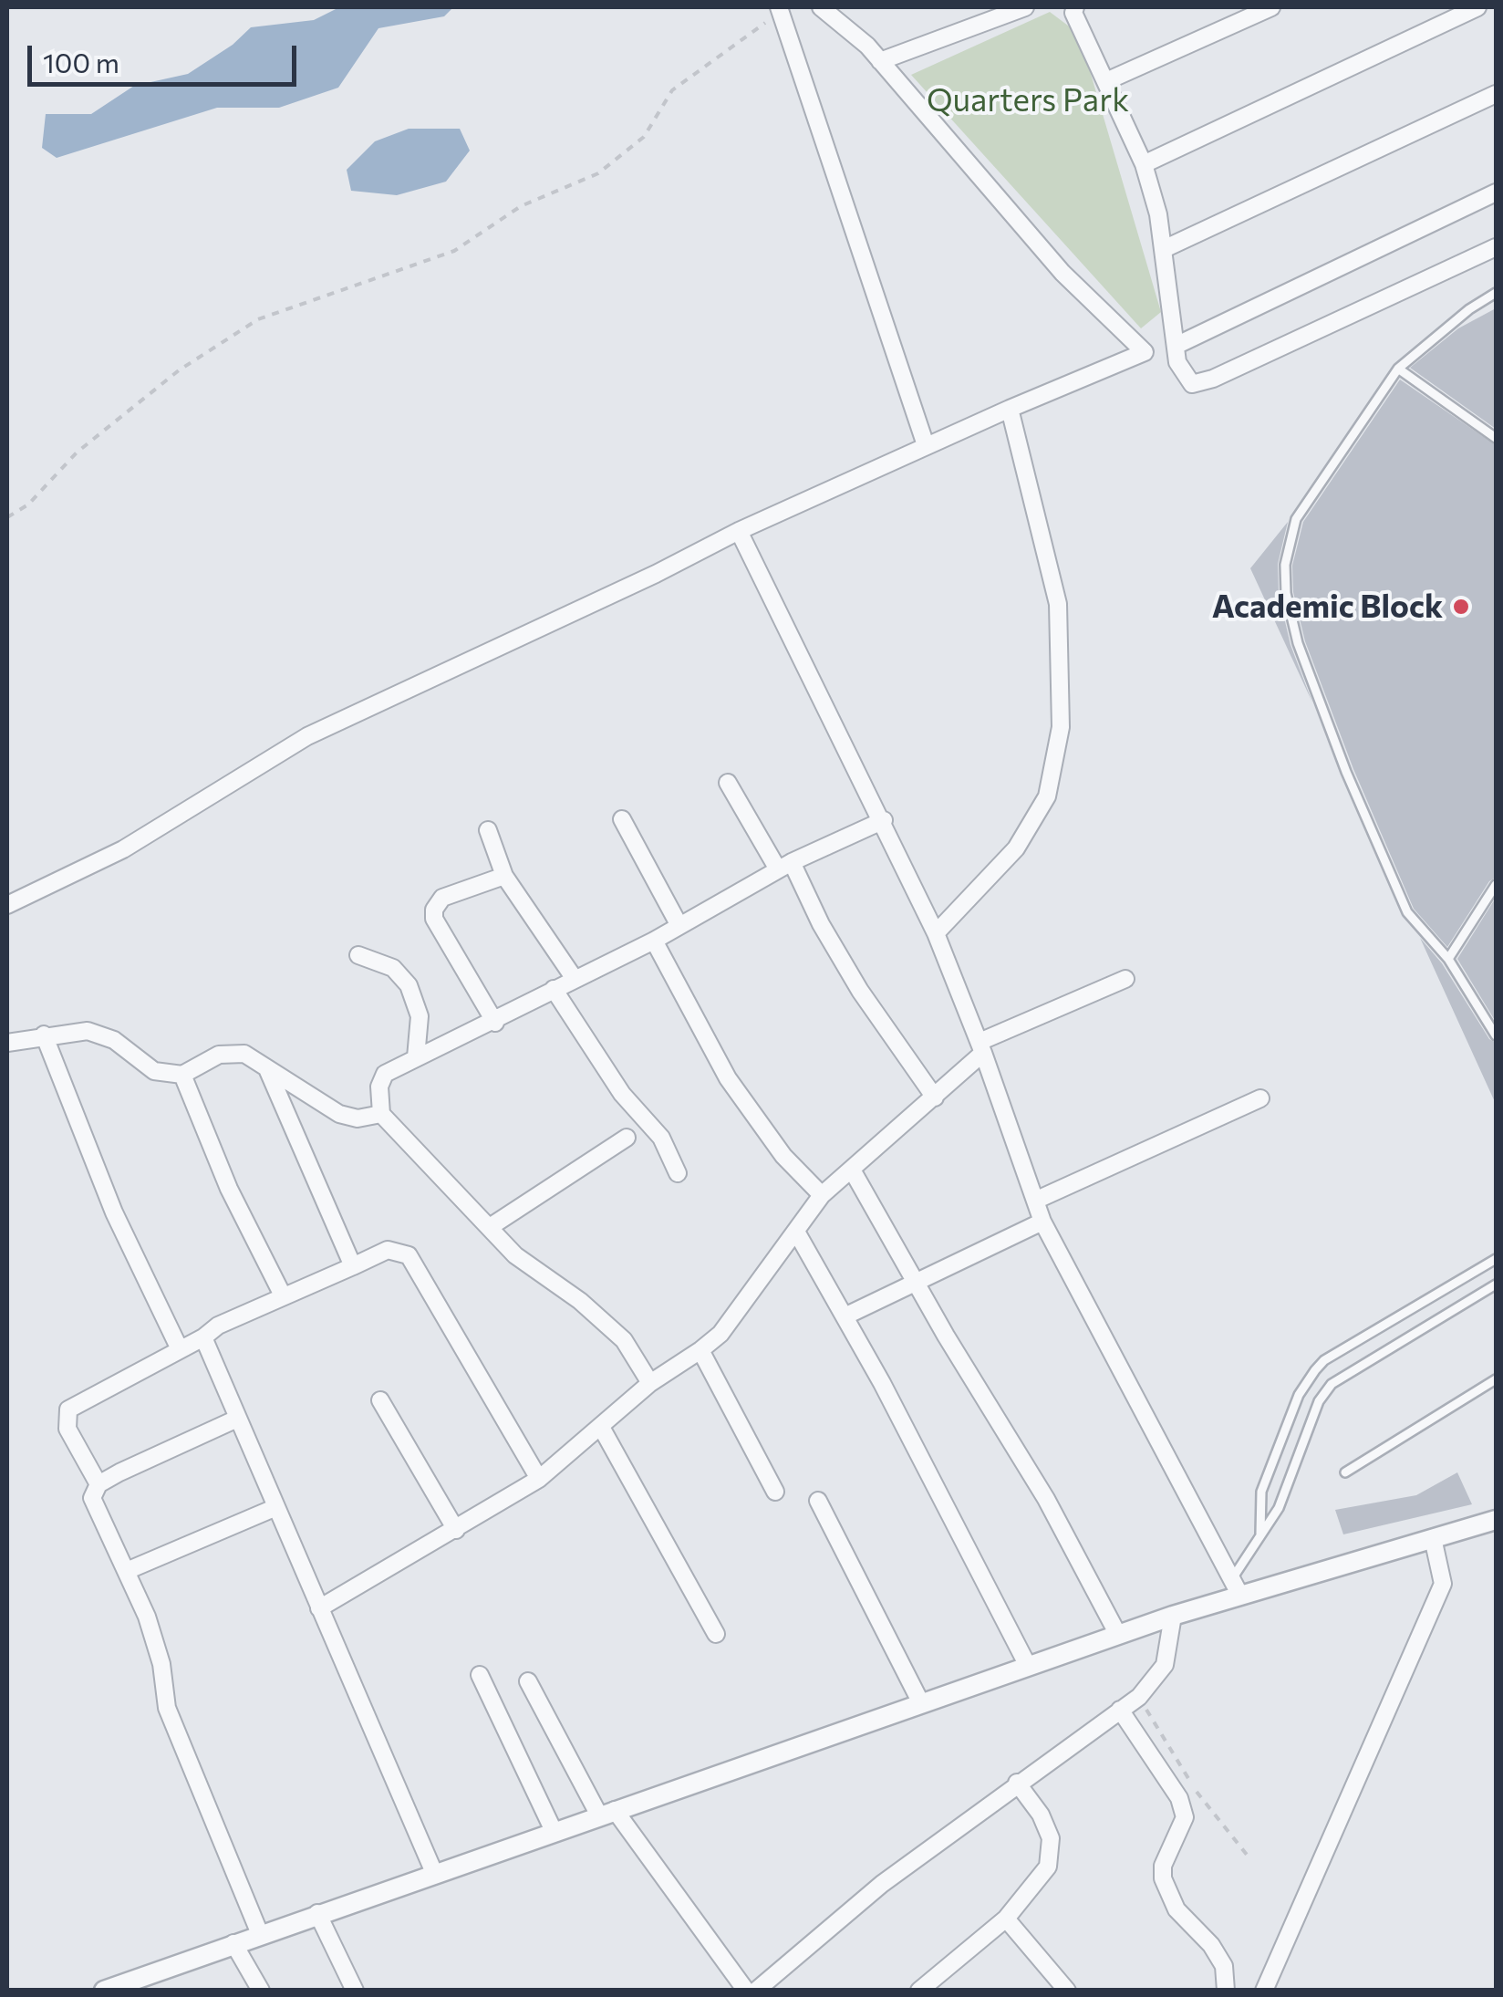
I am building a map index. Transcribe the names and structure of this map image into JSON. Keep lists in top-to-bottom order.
{
  "parks": ["Quarters Park"],
  "places": ["Academic Block"],
  "scale_bar": "100 m"
}
